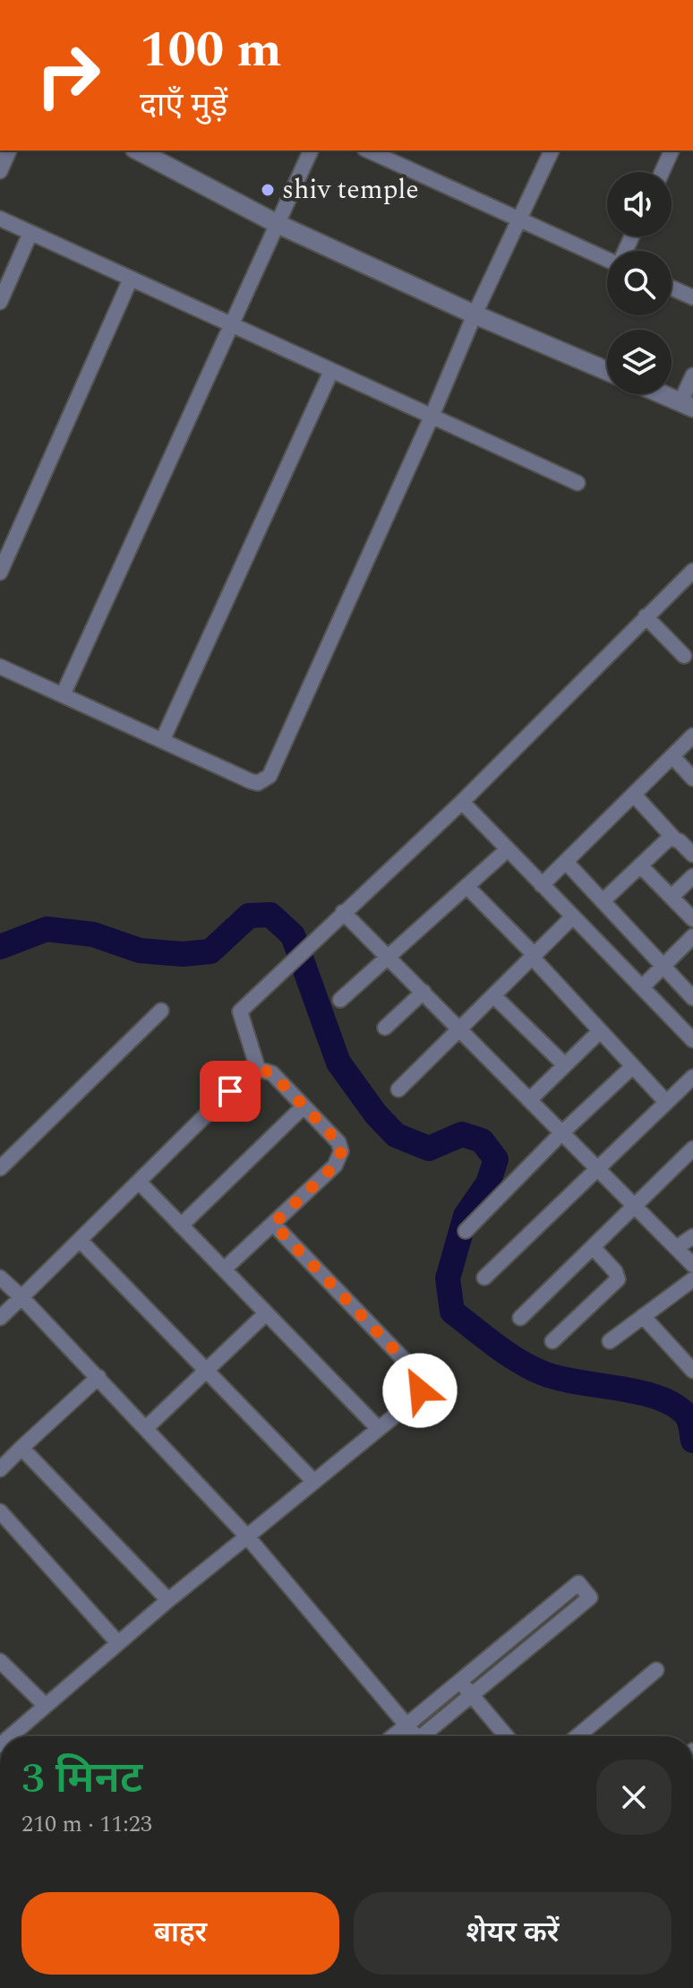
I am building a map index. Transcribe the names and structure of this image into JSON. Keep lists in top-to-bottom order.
{
  "places": ["shiv temple"],
  "page": {
    "turn": ["100 m", "दाएँ मुड़ें"],
    "heading": ["3 मिनट", "210 m · 11:23"],
    "buttons": ["बाहर", "शेयर करें"]
  }
}
